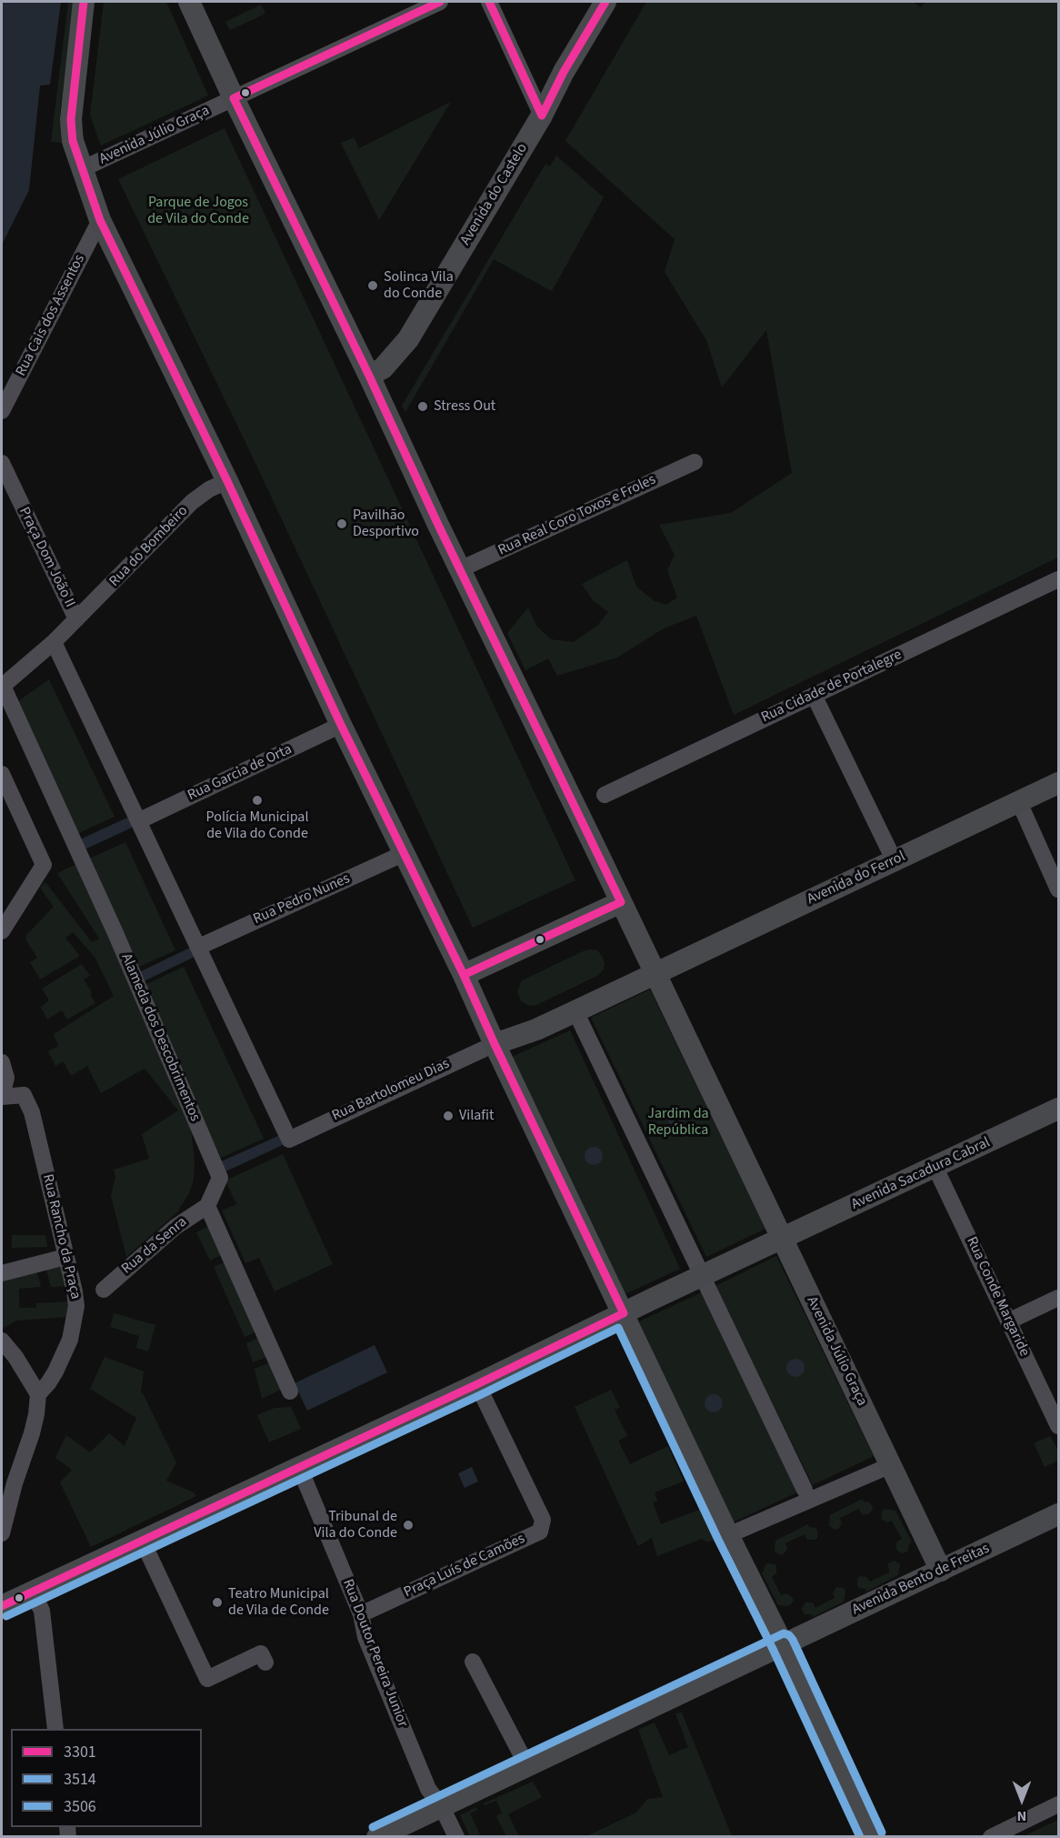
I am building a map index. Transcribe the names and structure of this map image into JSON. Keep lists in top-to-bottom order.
{
  "streets": {
    "street": [
      "Avenida Júlio Graça",
      "Avenida do Castelo",
      "Rua Cais dos Assentos",
      "Rua Real Coro Toxos e Froles",
      "Rua do Bombeiro",
      "Praça Dom João II",
      "Rua Cidade de Portalegre",
      "Rua Garcia de Orta",
      "Avenida do Ferrol",
      "Rua Pedro Nunes",
      "Alameda dos Descobrimentos",
      "Rua Bartolomeu Dias",
      "Avenida Sacadura Cabral",
      "Rua Rancho da Praça",
      "Rua da Senra",
      "Rua Conde Margaride",
      "Praça Luís de Camões",
      "Avenida Bento de Freitas",
      "Rua Doutor Pereira Junior"
    ]
  },
  "crossings": [
    ["Avenida Júlio Graça", "Avenida do Castelo"],
    ["Avenida Júlio Graça", "Rua Cais dos Assentos"],
    ["Avenida Júlio Graça", "Rua Real Coro Toxos e Froles"],
    ["Avenida Júlio Graça", "Rua do Bombeiro"],
    ["Avenida Júlio Graça", "Rua Garcia de Orta"],
    ["Avenida Júlio Graça", "Avenida do Ferrol"],
    ["Avenida Júlio Graça", "Rua Pedro Nunes"],
    ["Avenida Júlio Graça", "Rua Bartolomeu Dias"],
    ["Avenida Júlio Graça", "Avenida Sacadura Cabral"],
    ["Avenida Júlio Graça", "Avenida Bento de Freitas"],
    ["Rua do Bombeiro", "Praça Dom João II"],
    ["Praça Dom João II", "Alameda dos Descobrimentos"],
    ["Rua Pedro Nunes", "Rua Bartolomeu Dias"],
    ["Alameda dos Descobrimentos", "Rua da Senra"],
    ["Avenida Sacadura Cabral", "Rua Conde Margaride"],
    ["Praça Luís de Camões", "Rua Doutor Pereira Junior"],
    ["Avenida Bento de Freitas", "Rua Doutor Pereira Junior"]
  ],
  "parks": ["Parque de Jogos de Vila do Conde", "Jardim da República"],
  "places": [
    "Solinca Vila do Conde",
    "Stress Out",
    "Pavilhão Desportivo",
    "Polícia Municipal de Vila do Conde",
    "Vilafit",
    "Tribunal de Vila do Conde",
    "Teatro Municipal de Vila de Conde"
  ],
  "lines": ["transit line 3301", "transit line 3514", "transit line 3506"],
  "legend": ["3301", "3514", "3506"],
  "north": "bottom"
}
